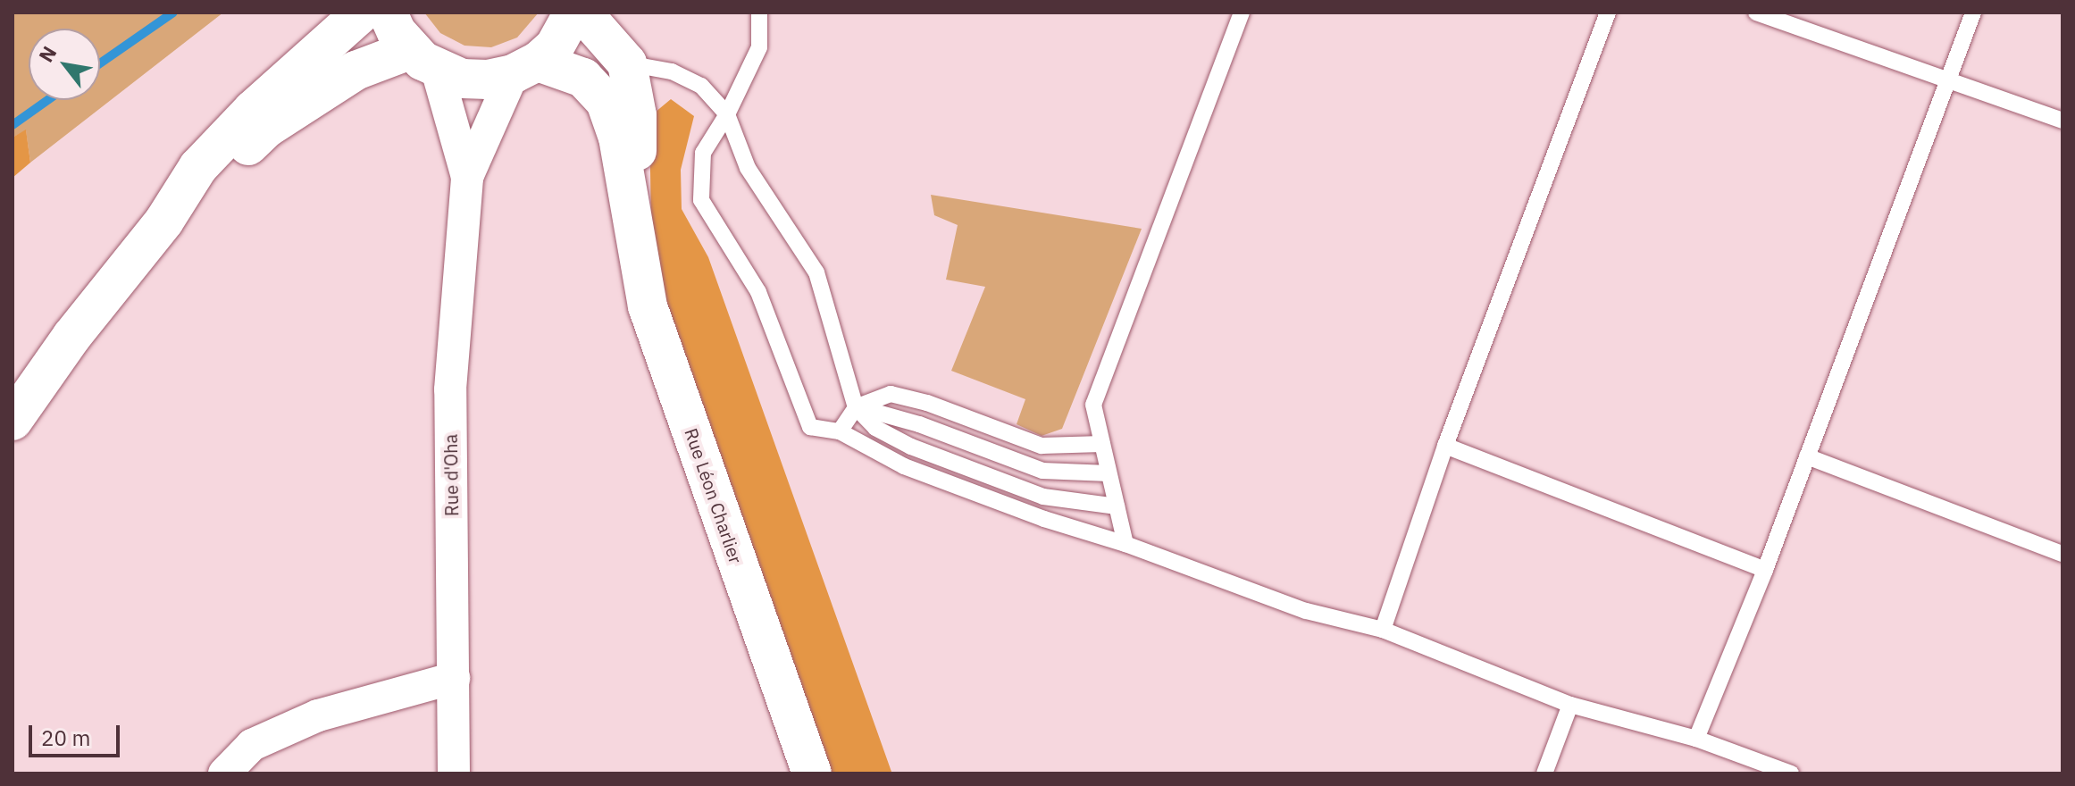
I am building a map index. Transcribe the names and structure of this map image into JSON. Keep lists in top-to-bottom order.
{
  "streets": {
    "main road": ["Rue Léon Charlier"],
    "street": ["Rue d'Oha"]
  },
  "crossings": [
    ["Rue d'Oha", "Rue Léon Charlier"]
  ],
  "scale_bar": "20 m",
  "north": "top left"
}
